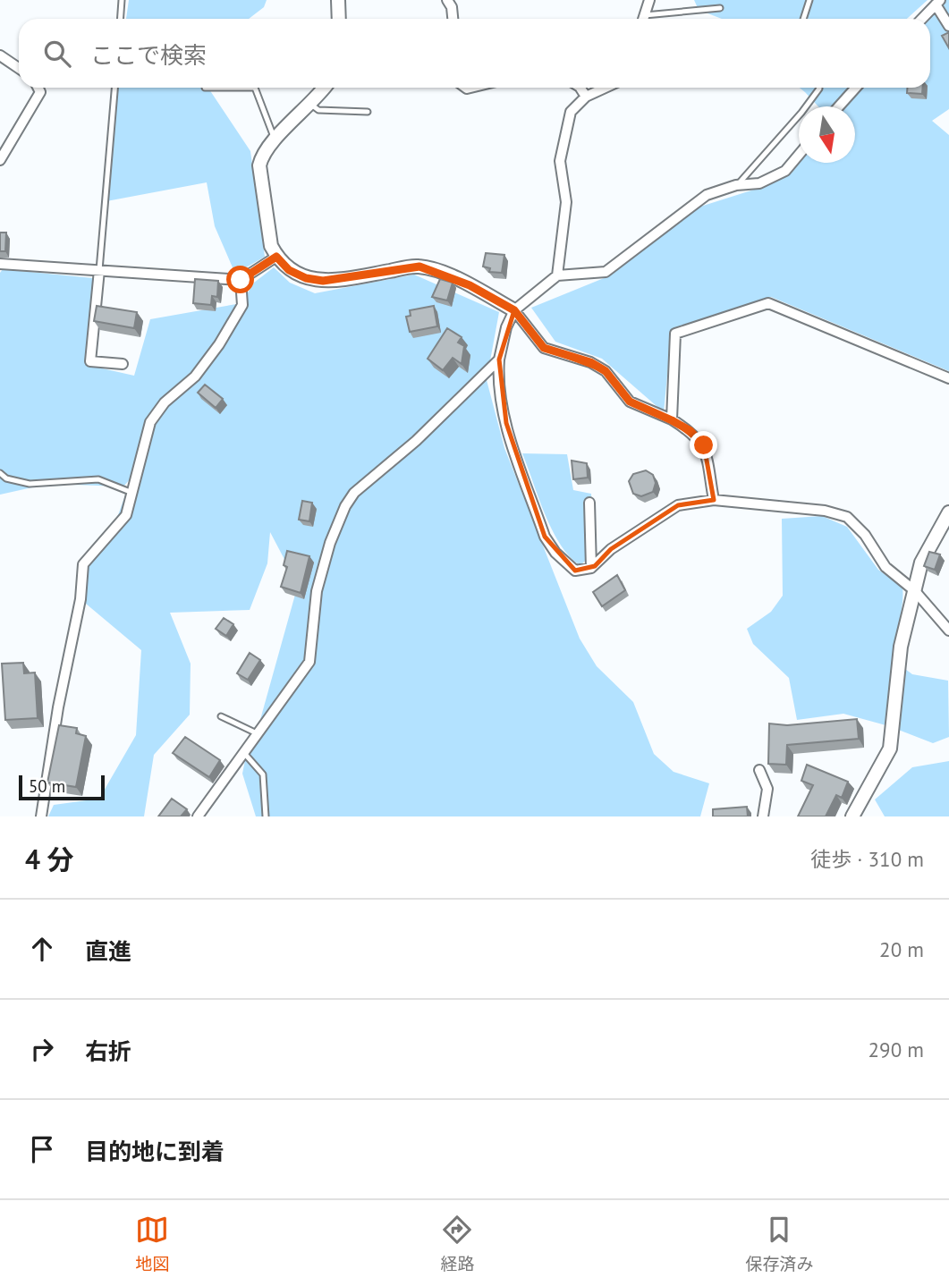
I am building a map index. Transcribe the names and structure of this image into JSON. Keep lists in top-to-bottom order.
{
  "scale_bar": "50 m",
  "north": "bottom",
  "page": {
    "search": "ここで検索",
    "scale": "50 m",
    "heading": ["4 分", "徒歩 · 310 m"],
    "list": [
      ["直進", "20 m"],
      ["右折", "290 m"],
      "目的地に到着"
    ],
    "nav": ["地図", "経路", "保存済み"]
  }
}
